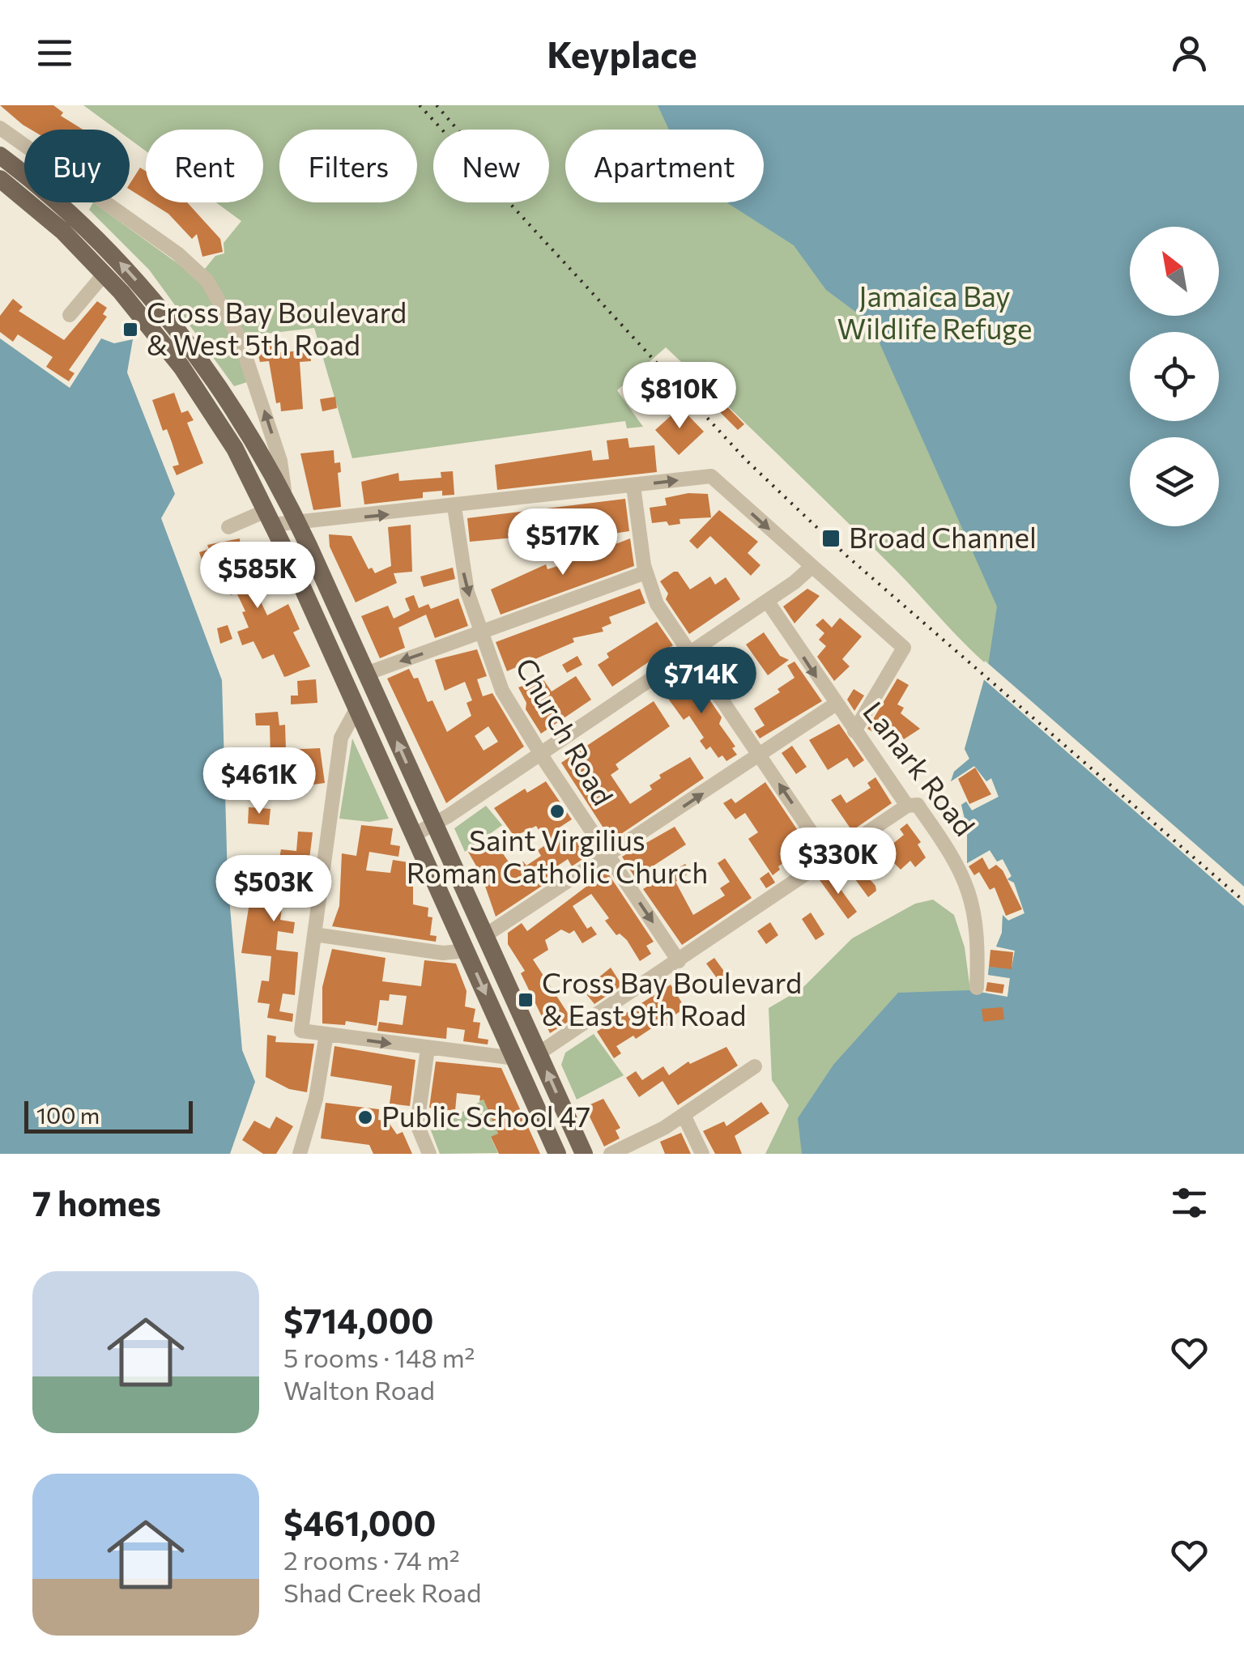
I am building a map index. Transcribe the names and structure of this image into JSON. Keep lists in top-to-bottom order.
{
  "streets": {
    "street": ["Church Road", "Lanark Road"]
  },
  "one_way": ["Church Road"],
  "parks": ["Jamaica Bay Wildlife Refuge"],
  "places": {
    "transit": ["Cross Bay Boulevard & West 5th Road", "Broad Channel", "Cross Bay Boulevard & East 9th Road"],
    "other": ["Saint Virgilius Roman Catholic Church", "Public School 47"]
  },
  "scale_bar": "100 m",
  "north": "top left",
  "page": {
    "header": "Keyplace",
    "chip": [
      "Buy",
      "Rent",
      "Filters",
      "New",
      "Apartment"
    ],
    "price": [
      "$810K",
      "$517K",
      "$585K",
      "$714K",
      "$461K",
      "$330K",
      "$503K"
    ],
    "scale": "100 m",
    "heading": "7 homes",
    "list": [
      {
        "name": "$714,000",
        "note": "5 rooms · 148 m² · Walton Road"
      },
      {
        "name": "$461,000",
        "note": "2 rooms · 74 m² · Shad Creek Road"
      }
    ]
  }
}
